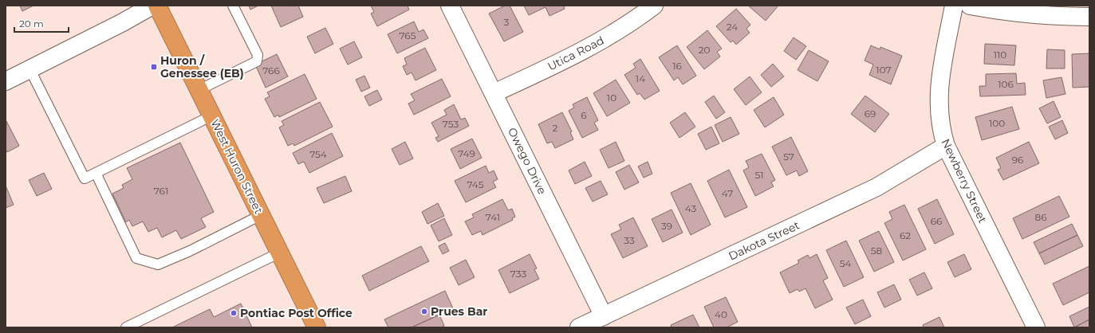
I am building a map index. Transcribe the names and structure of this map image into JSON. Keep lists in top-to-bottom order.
{
  "streets": {
    "highway": ["West Huron Street"],
    "street": [
      "Utica Road",
      "Owego Drive",
      "Newberry Street",
      "Dakota Street"
    ]
  },
  "crossings": [
    ["Utica Road", "Owego Drive"],
    ["Owego Drive", "Dakota Street"],
    ["Newberry Street", "Dakota Street"]
  ],
  "places": {
    "transit": ["Huron / Genessee (EB)"],
    "other": ["Prues Bar", "Pontiac Post Office"]
  },
  "house_numbers": [
    "3",
    "24",
    "765",
    "20",
    "110",
    "16",
    "107",
    "766",
    "14",
    "106",
    "10",
    "69",
    "6",
    "100",
    "753",
    "2",
    "749",
    "754",
    "57",
    "96",
    "51",
    "745",
    "761",
    "47",
    "43",
    "741",
    "86",
    "66",
    "39",
    "62",
    "33",
    "58",
    "54",
    "733",
    "40"
  ],
  "scale_bar": "20 m"
}
